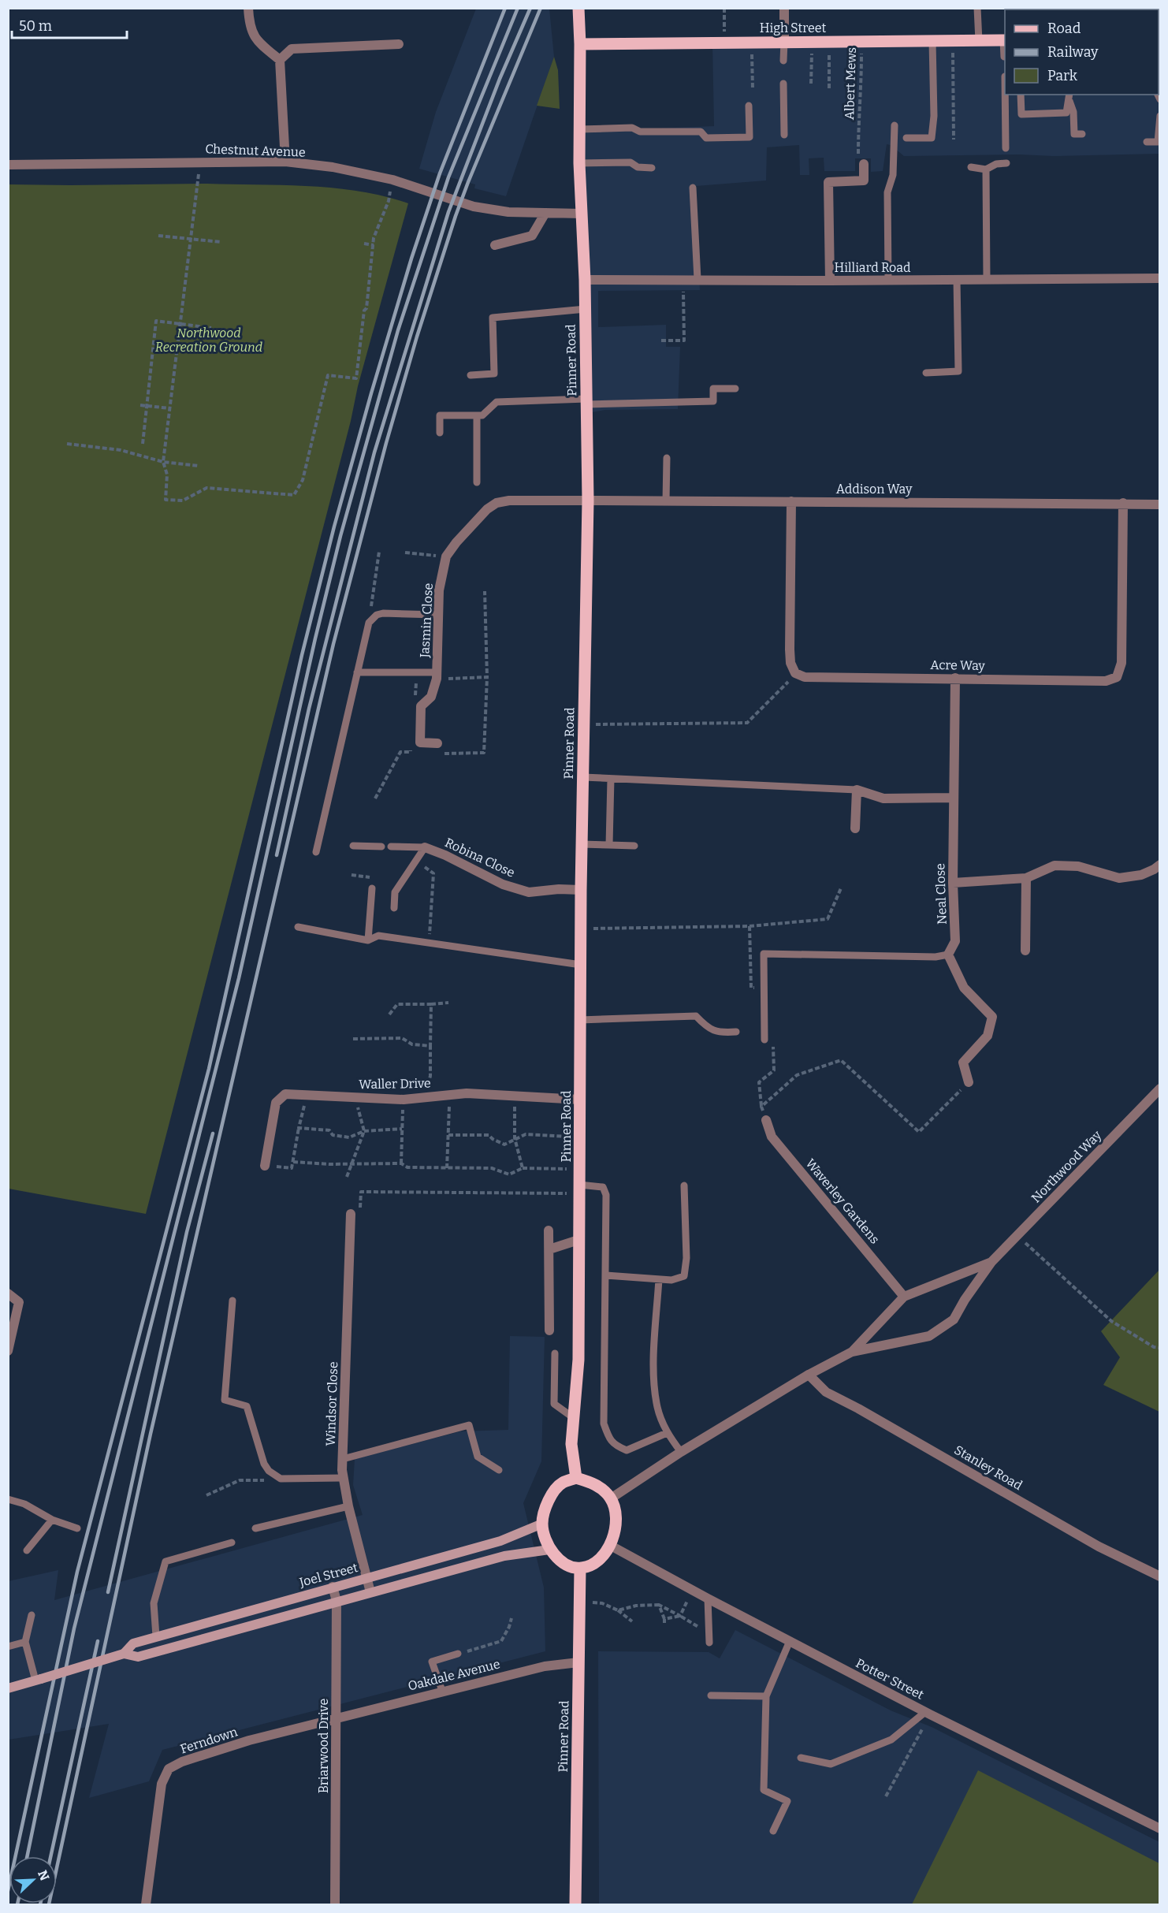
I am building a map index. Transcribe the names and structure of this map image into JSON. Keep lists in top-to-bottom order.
{
  "streets": {
    "main road": ["High Street", "Pinner Road", "Joel Street"],
    "street": [
      "Chestnut Avenue",
      "Hilliard Road",
      "Addison Way",
      "Jasmin Close",
      "Acre Way",
      "Robina Close",
      "Neal Close",
      "Waller Drive",
      "Northwood Way",
      "Waverley Gardens",
      "Windsor Close",
      "Stanley Road",
      "Oakdale Avenue",
      "Potter Street",
      "Ferndown",
      "Briarwood Drive"
    ],
    "path": ["Albert Mews"]
  },
  "crossings": [
    ["High Street", "Albert Mews"],
    ["High Street", "Pinner Road"],
    ["Chestnut Avenue", "Pinner Road"],
    ["Hilliard Road", "Pinner Road"],
    ["Pinner Road", "Addison Way"],
    ["Pinner Road", "Jasmin Close"],
    ["Pinner Road", "Robina Close"],
    ["Pinner Road", "Waller Drive"],
    ["Pinner Road", "Joel Street"],
    ["Pinner Road", "Oakdale Avenue"],
    ["Pinner Road", "Potter Street"],
    ["Addison Way", "Jasmin Close"],
    ["Addison Way", "Acre Way"],
    ["Acre Way", "Neal Close"],
    ["Windsor Close", "Joel Street"],
    ["Joel Street", "Potter Street"],
    ["Joel Street", "Briarwood Drive"],
    ["Oakdale Avenue", "Ferndown"],
    ["Oakdale Avenue", "Briarwood Drive"],
    ["Ferndown", "Briarwood Drive"]
  ],
  "parks": ["Northwood Recreation Ground"],
  "legend": ["Road", "Railway", "Park"],
  "scale_bar": "50 m",
  "north": "top right"
}
